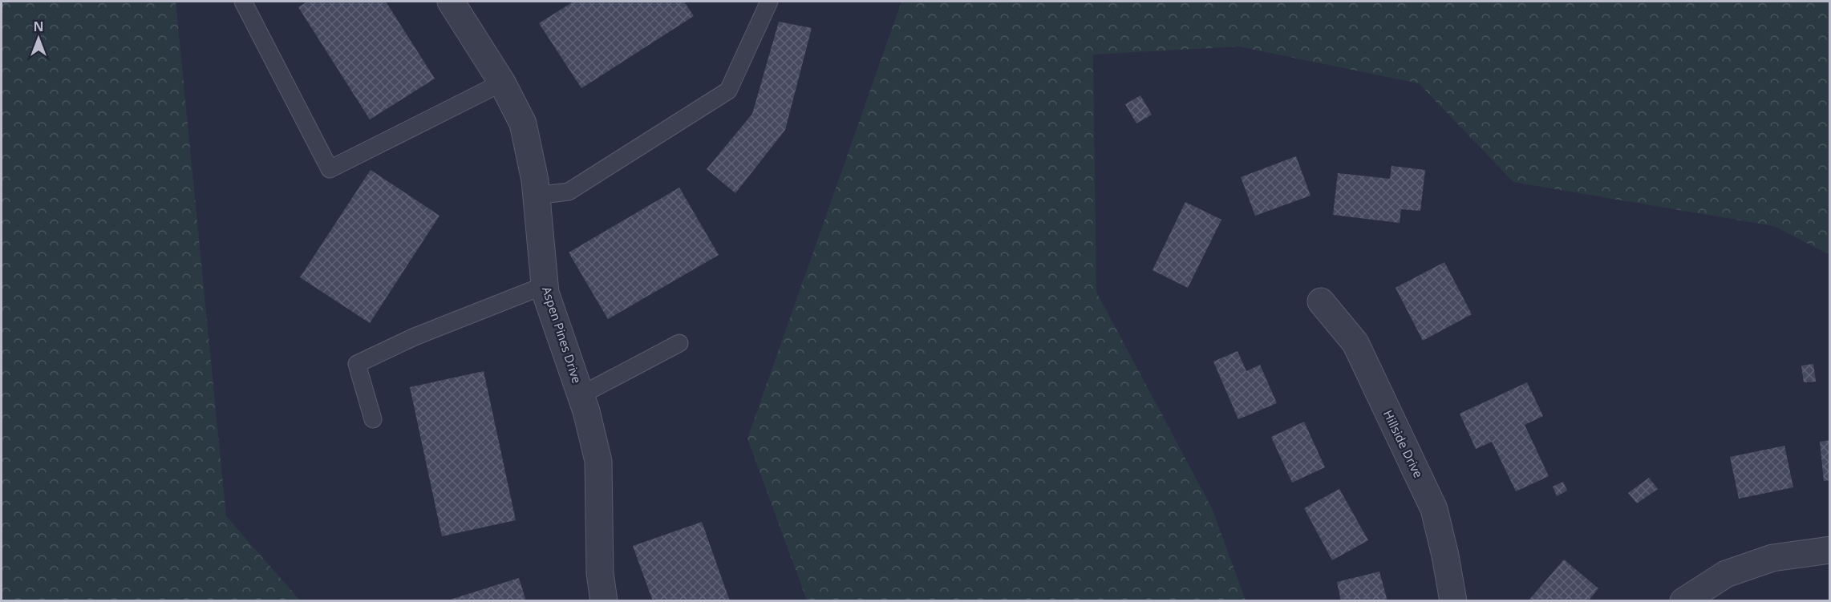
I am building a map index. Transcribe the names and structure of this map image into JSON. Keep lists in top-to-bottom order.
{
  "streets": {
    "street": ["Aspen Pines Drive", "Hillside Drive"]
  },
  "north": "top"
}
